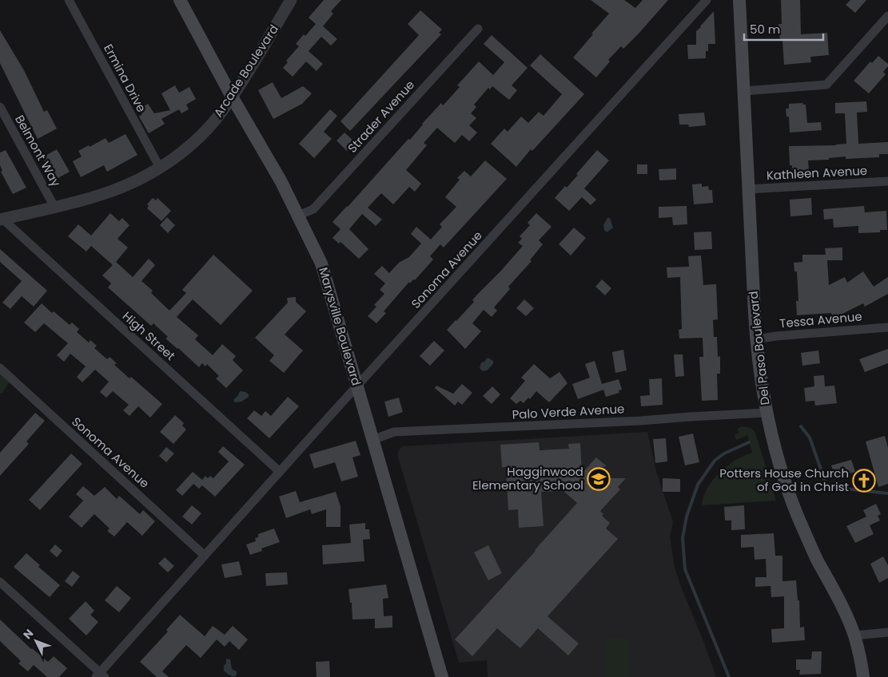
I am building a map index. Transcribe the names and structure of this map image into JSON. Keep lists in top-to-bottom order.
{
  "streets": {
    "main road": ["Marysville Boulevard", "Del Paso Boulevard"],
    "street": [
      "Arcade Boulevard",
      "Ermina Drive",
      "Strader Avenue",
      "Belmont Way",
      "Kathleen Avenue",
      "Sonoma Avenue",
      "Tessa Avenue",
      "High Street",
      "Palo Verde Avenue"
    ]
  },
  "crossings": [
    ["Arcade Boulevard", "Ermina Drive"],
    ["Arcade Boulevard", "Belmont Way"],
    ["Arcade Boulevard", "Marysville Boulevard"],
    ["Arcade Boulevard", "High Street"],
    ["Strader Avenue", "Marysville Boulevard"],
    ["Kathleen Avenue", "Del Paso Boulevard"],
    ["Sonoma Avenue", "Marysville Boulevard"],
    ["Sonoma Avenue", "High Street"],
    ["Tessa Avenue", "Del Paso Boulevard"],
    ["Marysville Boulevard", "Palo Verde Avenue"],
    ["Del Paso Boulevard", "Palo Verde Avenue"]
  ],
  "places": {
    "school or university": ["Hagginwood Elementary School"],
    "church": ["Potters House Church of God in Christ"]
  },
  "scale_bar": "50 m",
  "north": "top left"
}
